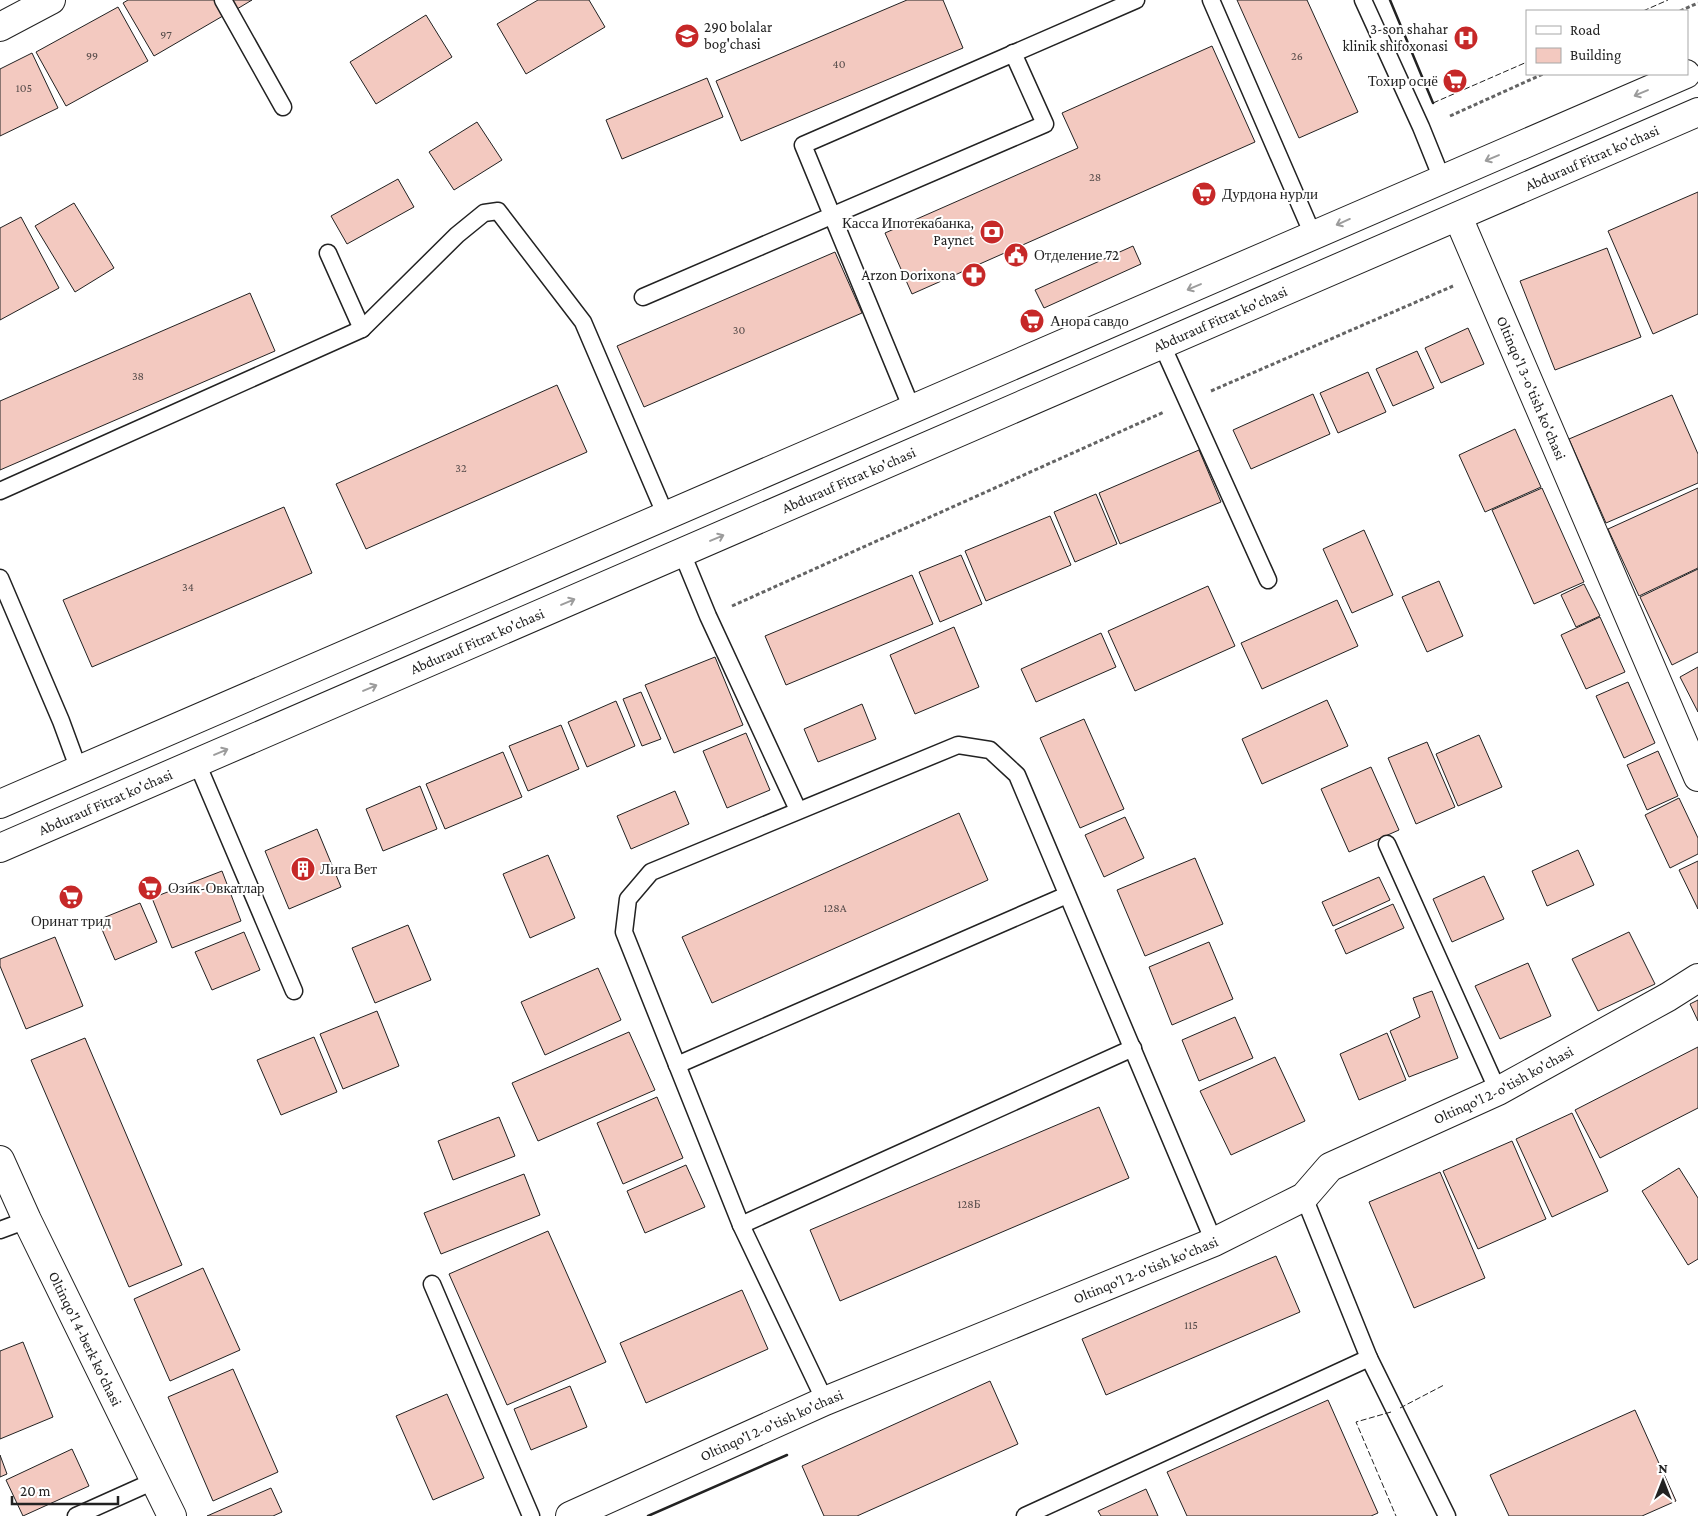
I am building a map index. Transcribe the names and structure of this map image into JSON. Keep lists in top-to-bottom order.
{
  "streets": {
    "main road": [
      "Abdurauf Fitrat ko'chasi",
      "Oltinqo'l 3-o'tish ko'chasi",
      "Oltinqo'l 2-o'tish ko'chasi",
      "Oltinqo'l 4-berk ko'chasi"
    ]
  },
  "crossings": [
    ["Abdurauf Fitrat ko'chasi", "Oltinqo'l 3-o'tish ko'chasi"]
  ],
  "places": {
    "school or university": ["290 bolalar bog'chasi"],
    "hospital": ["3-son shahar klinik shifoxonasi"],
    "supermarket": [
      "Тохир осиё",
      "Дурдона нурли",
      "Анора савдо",
      "Озик-Овкатлар",
      "Оринат трид"
    ],
    "bank": ["Касса Ипотекабанка, Paynet"],
    "public building": ["Отделение 72"],
    "pharmacy": ["Arzon Dorixona"],
    "building": ["Лига Вет"]
  },
  "house_numbers": [
    "97",
    "99",
    "26",
    "40",
    "105",
    "28",
    "30",
    "38",
    "32",
    "34",
    "128A",
    "128Б",
    "115"
  ],
  "legend": ["Road", "Building"],
  "scale_bar": "20 m",
  "north": "top"
}
